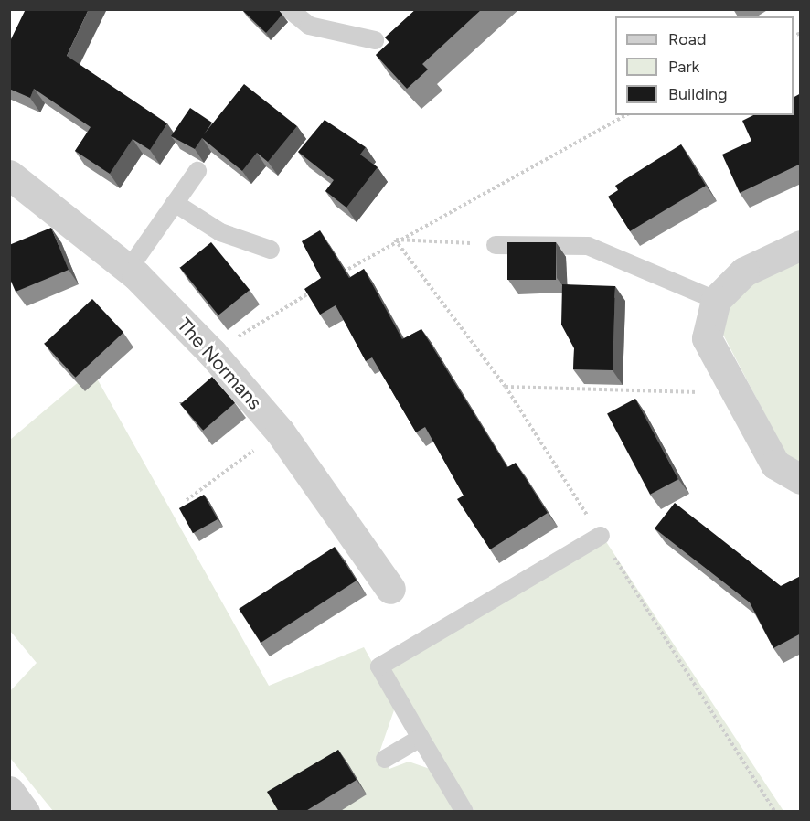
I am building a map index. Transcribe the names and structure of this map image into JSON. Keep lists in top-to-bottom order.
{
  "streets": {
    "street": ["The Normans"]
  },
  "legend": ["Road", "Park", "Building"]
}
